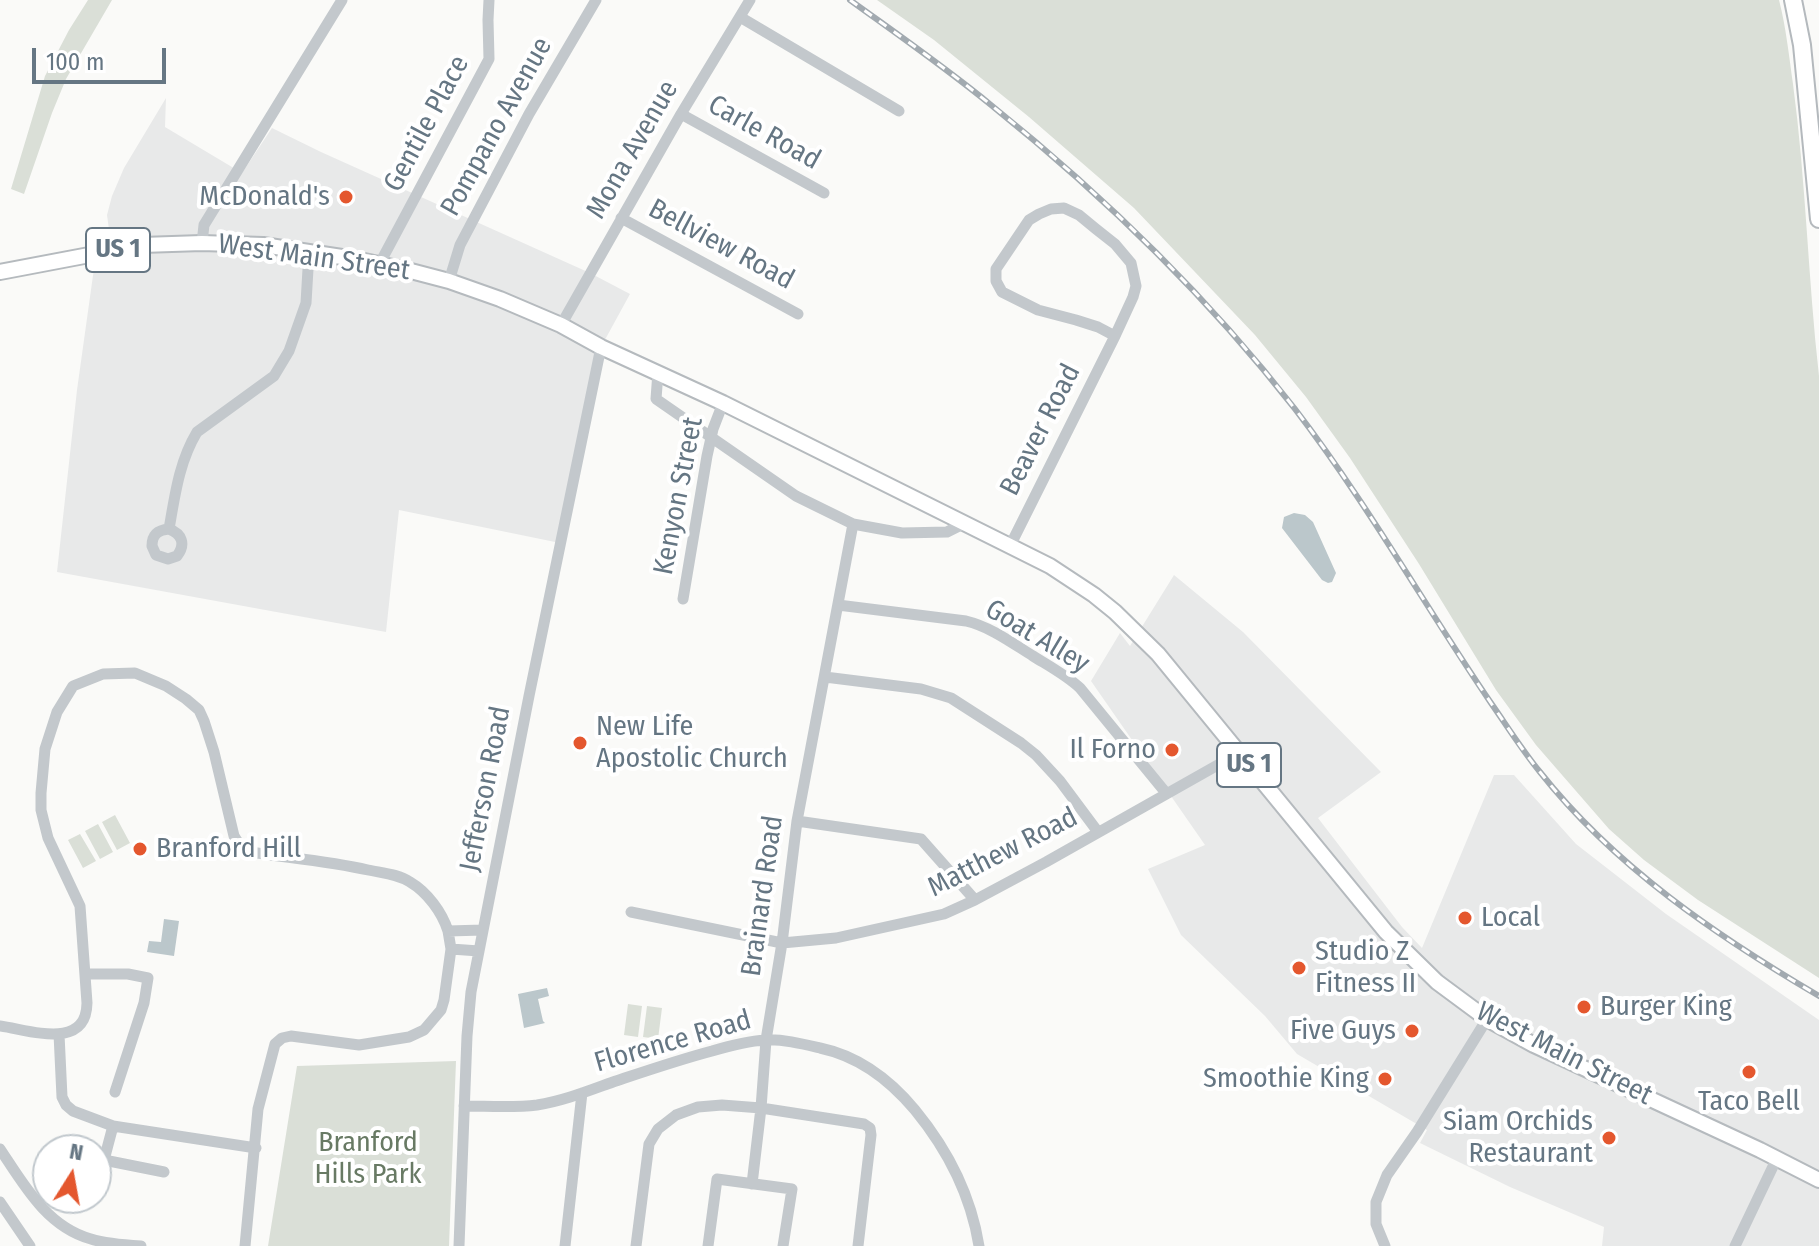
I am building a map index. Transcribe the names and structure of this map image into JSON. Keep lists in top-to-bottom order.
{
  "streets": {
    "main road": ["US 1", "West Main Street"],
    "street": [
      "Gentile Place",
      "Pompano Avenue",
      "Carle Road",
      "Mona Avenue",
      "Bellview Road",
      "Beaver Road",
      "Kenyon Street",
      "Goat Alley",
      "Jefferson Road",
      "Matthew Road",
      "Brainard Road",
      "Florence Road"
    ]
  },
  "crossings": [
    ["Gentile Place", "West Main Street"],
    ["Pompano Avenue", "West Main Street"],
    ["Carle Road", "Mona Avenue"],
    ["Mona Avenue", "Bellview Road"],
    ["Mona Avenue", "West Main Street"],
    ["West Main Street", "Beaver Road"],
    ["West Main Street", "Kenyon Street"],
    ["West Main Street", "Jefferson Road"],
    ["West Main Street", "Matthew Road"],
    ["Goat Alley", "Matthew Road"],
    ["Goat Alley", "Brainard Road"],
    ["Jefferson Road", "Florence Road"],
    ["Matthew Road", "Brainard Road"],
    ["Brainard Road", "Florence Road"]
  ],
  "parks": ["Branford Hills Park"],
  "places": [
    "McDonald's",
    "New Life Apostolic Church",
    "Il Forno",
    "Branford Hill",
    "Local",
    "Studio Z Fitness II",
    "Burger King",
    "Five Guys",
    "Taco Bell",
    "Smoothie King",
    "Siam Orchids Restaurant"
  ],
  "scale_bar": "100 m",
  "north": "top"
}
